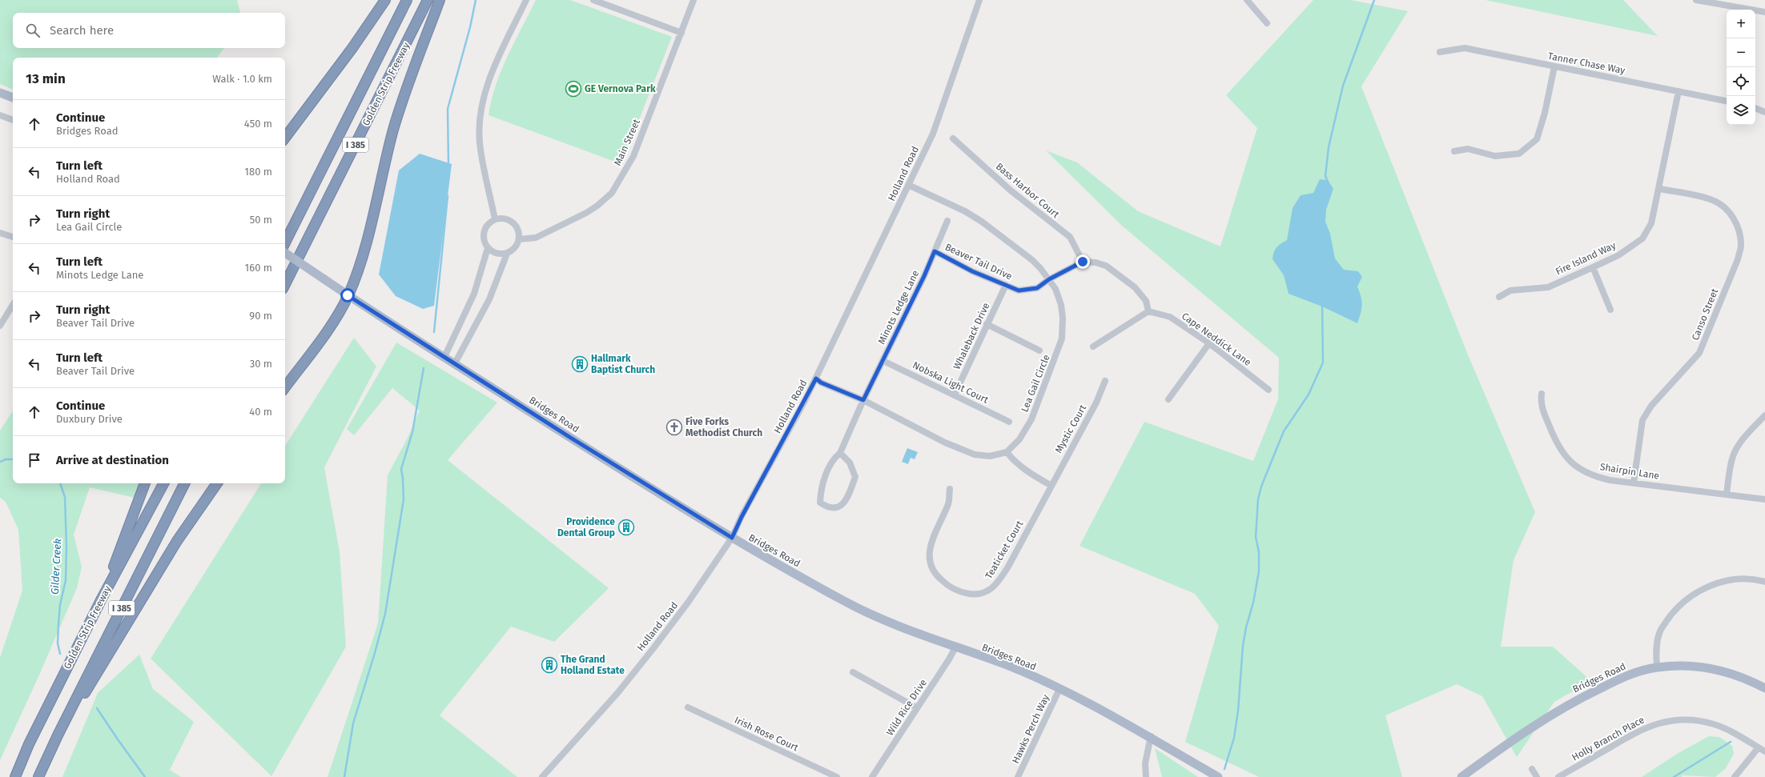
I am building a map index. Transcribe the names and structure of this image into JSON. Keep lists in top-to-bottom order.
{
  "streets": {
    "highway": ["Golden Strip Freeway", "I 385"],
    "main road": ["Bridges Road"],
    "street": [
      "Tanner Chase Way",
      "Main Street",
      "Holland Road",
      "Bass Harbor Court",
      "Fire Island Way",
      "Beaver Tail Drive",
      "Minots Ledge Lane",
      "Canso Street",
      "Whaleback Drive",
      "Cape Neddick Lane",
      "Nobska Light Court",
      "Lea Gail Circle",
      "Mystic Court",
      "Shairpin Lane",
      "Teaticket Court",
      "Wild Rice Drive",
      "Hawks Perch Way",
      "Irish Rose Court",
      "Holly Branch Place"
    ]
  },
  "crossings": [
    ["Tanner Chase Way", "Fire Island Way"],
    ["Holland Road", "Lea Gail Circle"],
    ["Holland Road", "Bridges Road"],
    ["Bass Harbor Court", "Beaver Tail Drive"],
    ["Fire Island Way", "Canso Street"],
    ["Beaver Tail Drive", "Minots Ledge Lane"],
    ["Beaver Tail Drive", "Whaleback Drive"],
    ["Beaver Tail Drive", "Lea Gail Circle"],
    ["Minots Ledge Lane", "Nobska Light Court"],
    ["Canso Street", "Shairpin Lane"],
    ["Whaleback Drive", "Nobska Light Court"],
    ["Bridges Road", "Wild Rice Drive"],
    ["Bridges Road", "Hawks Perch Way"],
    ["Mystic Court", "Teaticket Court"]
  ],
  "water": ["Gilder Creek"],
  "places": {
    "sports": ["GE Vernova Park"],
    "building": ["Hallmark Baptist Church", "Providence Dental Group", "The Grand Holland Estate"],
    "church": ["Five Forks Methodist Church"]
  },
  "page": {
    "map_buttons": ["+", "−"],
    "search": "Search here",
    "heading": ["13 min", "Walk · 1.0 km"],
    "list": [
      ["Continue", "Bridges Road", "450 m"],
      ["Turn left", "Holland Road", "180 m"],
      ["Turn right", "Lea Gail Circle", "50 m"],
      ["Turn left", "Minots Ledge Lane", "160 m"],
      ["Turn right", "Beaver Tail Drive", "90 m"],
      ["Turn left", "Beaver Tail Drive", "30 m"],
      ["Continue", "Duxbury Drive", "40 m"],
      "Arrive at destination"
    ]
  }
}
